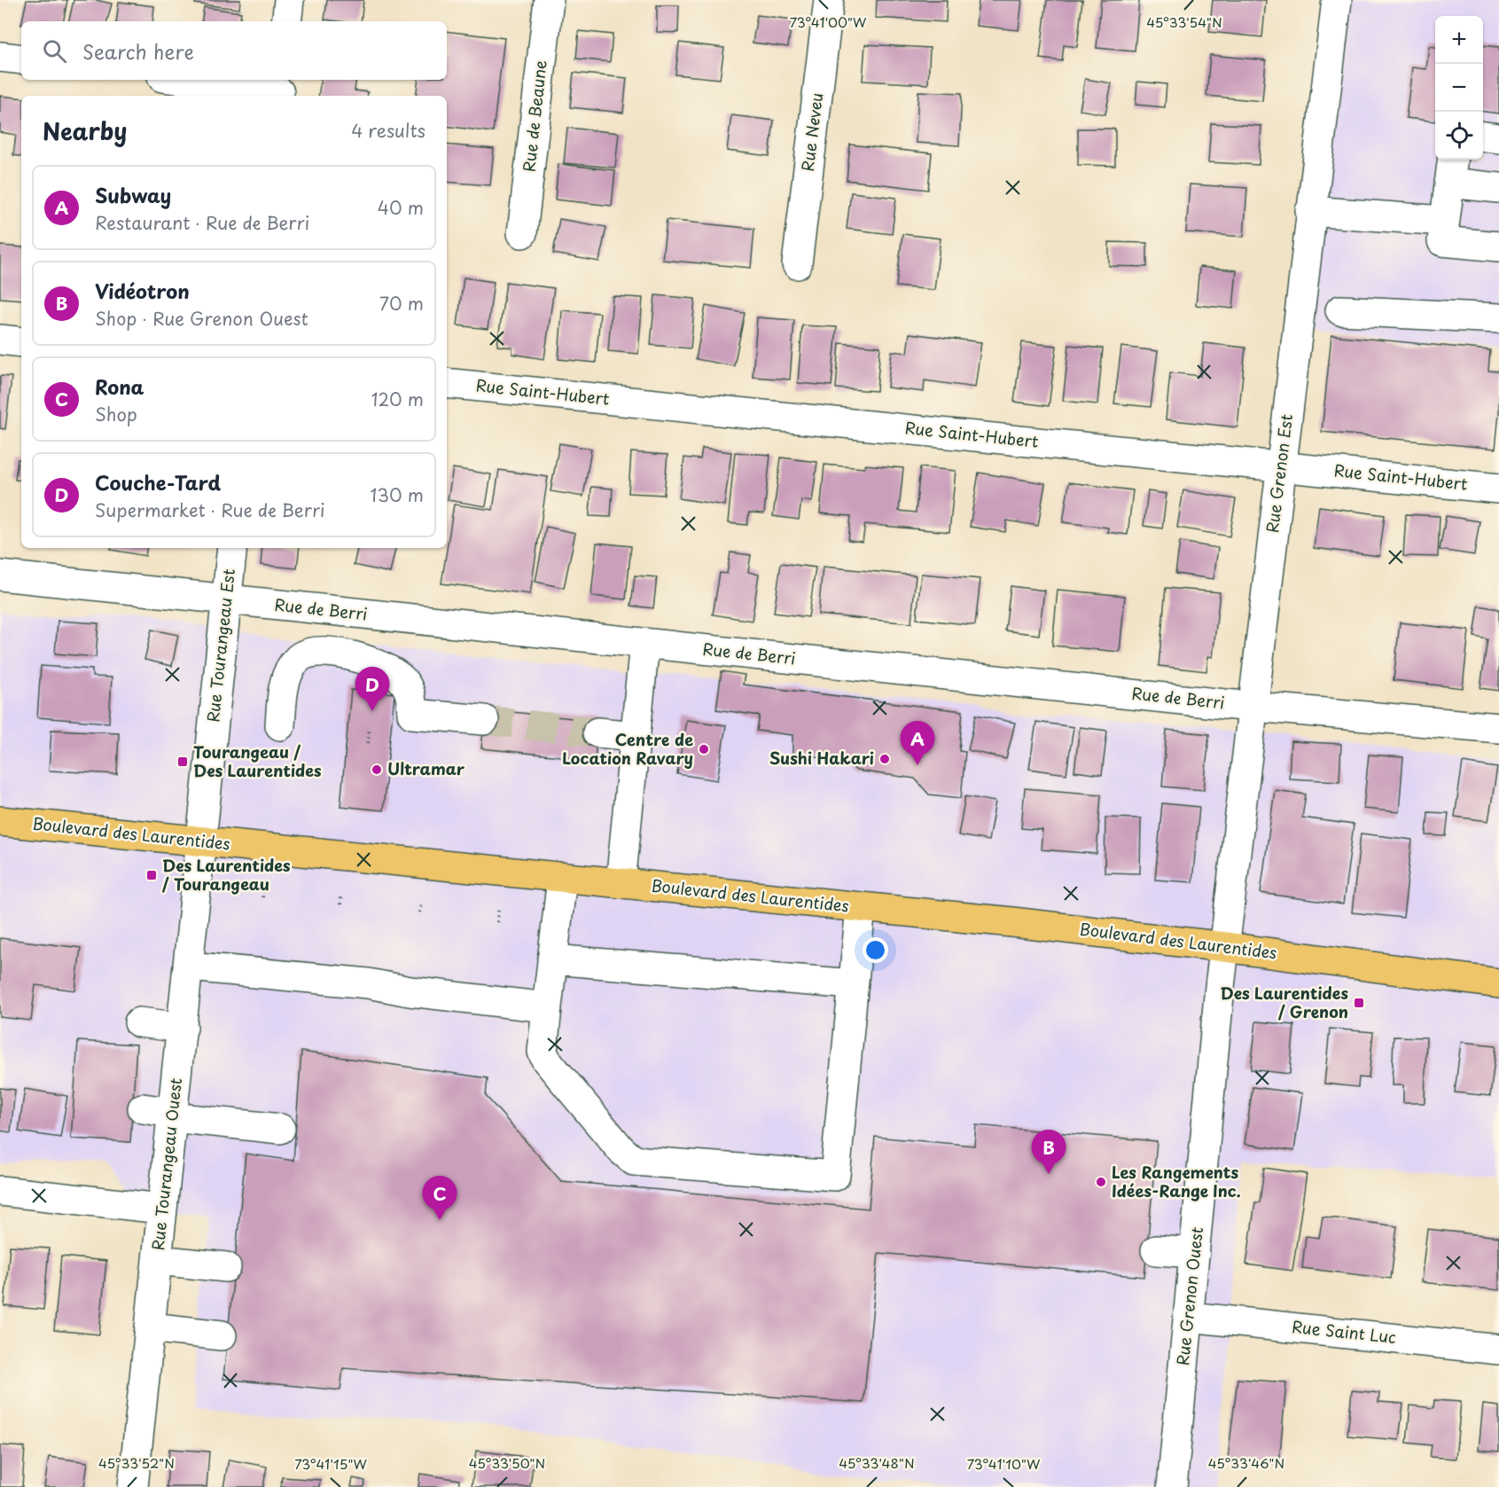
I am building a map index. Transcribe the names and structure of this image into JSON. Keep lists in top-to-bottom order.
{
  "streets": {
    "main road": ["Boulevard des Laurentides"],
    "street": [
      "Rue de Beaune",
      "Rue Neveu",
      "Rue Saint-Hubert",
      "Rue Grenon Est",
      "Rue de Berri",
      "Rue Tourangeau Est",
      "Rue Tourangeau Ouest",
      "Rue Grenon Ouest",
      "Rue Saint Luc"
    ]
  },
  "crossings": [
    ["Rue Saint-Hubert", "Rue Grenon Est"],
    ["Rue Grenon Est", "Rue de Berri"],
    ["Rue Grenon Est", "Boulevard des Laurentides"],
    ["Rue Grenon Est", "Rue Grenon Ouest"],
    ["Rue de Berri", "Rue Tourangeau Est"],
    ["Rue Tourangeau Est", "Boulevard des Laurentides"],
    ["Rue Tourangeau Est", "Rue Tourangeau Ouest"],
    ["Boulevard des Laurentides", "Rue Tourangeau Ouest"],
    ["Boulevard des Laurentides", "Rue Grenon Ouest"],
    ["Rue Grenon Ouest", "Rue Saint Luc"]
  ],
  "places": {
    "other": [
      "Centre de Location Ravary",
      "Sushi Hakari",
      "Ultramar",
      "Les Rangements Idées-Range Inc."
    ],
    "transit": ["Tourangeau / Des Laurentides", "Des Laurentides / Tourangeau", "Des Laurentides / Grenon"]
  },
  "page": {
    "map_buttons": ["+", "−"],
    "search": "Search here",
    "heading": ["Nearby", "4 results"],
    "list": [
      {
        "mark": "A",
        "name": "Subway",
        "note": "Restaurant · Rue de Berri",
        "value": "40 m"
      },
      {
        "mark": "B",
        "name": "Vidéotron",
        "note": "Shop · Rue Grenon Ouest",
        "value": "70 m"
      },
      {
        "mark": "C",
        "name": "Rona",
        "note": "Shop",
        "value": "120 m"
      },
      {
        "mark": "D",
        "name": "Couche-Tard",
        "note": "Supermarket · Rue de Berri",
        "value": "130 m"
      }
    ],
    "pins": [
      "D",
      "A",
      "B",
      "C"
    ]
  },
  "coordinates": [
    "73°41'00\"W",
    "45°33'54\"N",
    "45°33'52\"N",
    "45°33'50\"N",
    "45°33'48\"N",
    "45°33'46\"N",
    "73°41'15\"W",
    "73°41'10\"W"
  ]
}
